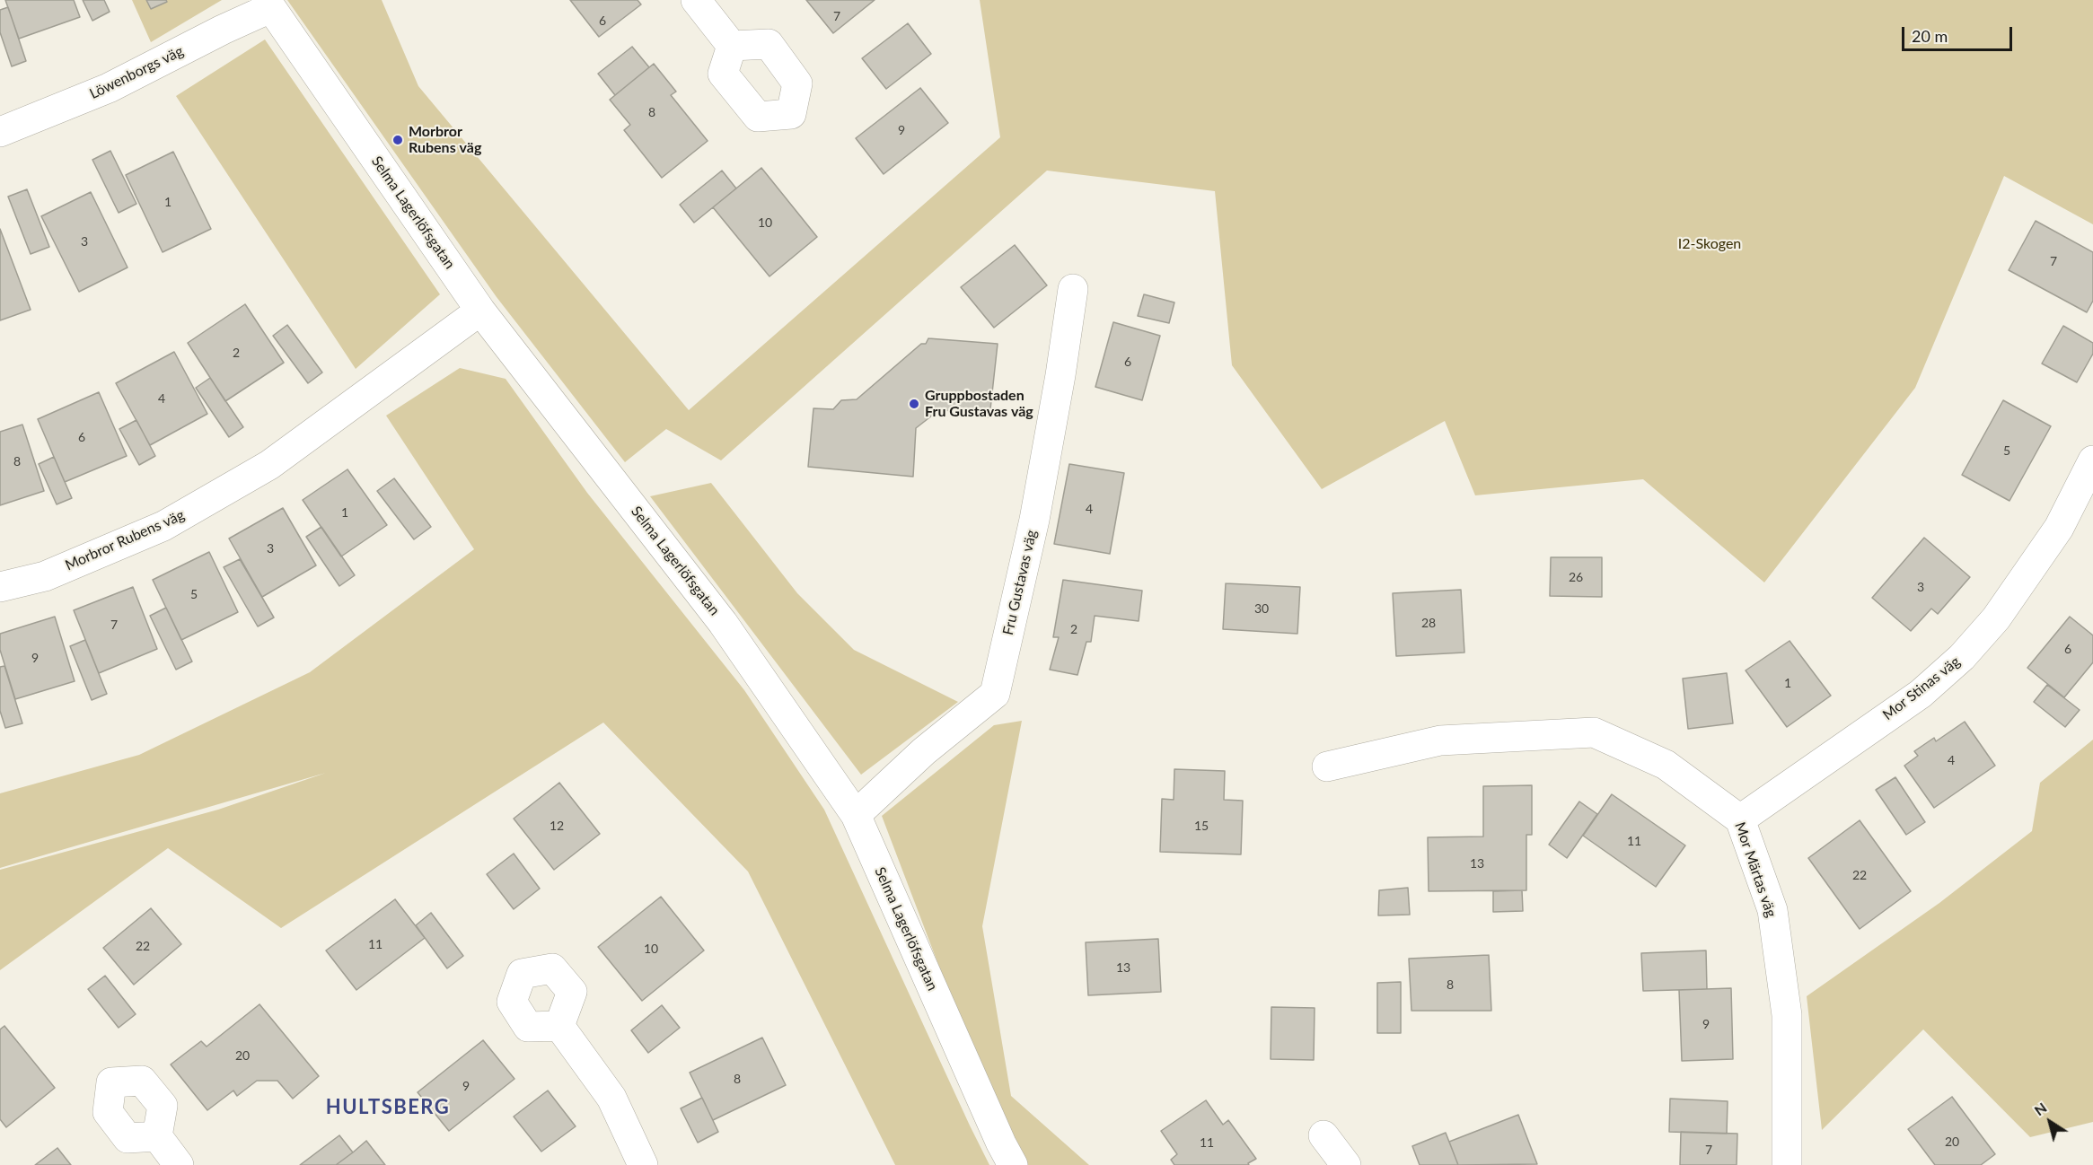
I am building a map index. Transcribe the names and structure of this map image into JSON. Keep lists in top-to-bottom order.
{
  "streets": {
    "street": [
      "Löwenborgs väg",
      "Selma Lagerlöfsgatan",
      "Morbror Rubens väg",
      "Fru Gustavas väg",
      "Mor Stinas väg",
      "Mor Märtas väg"
    ]
  },
  "crossings": [
    ["Löwenborgs väg", "Selma Lagerlöfsgatan"],
    ["Selma Lagerlöfsgatan", "Morbror Rubens väg"],
    ["Selma Lagerlöfsgatan", "Fru Gustavas väg"],
    ["Mor Stinas väg", "Mor Märtas väg"]
  ],
  "districts": ["HULTSBERG"],
  "parks": ["I2-Skogen"],
  "places": ["Morbror Rubens väg", "Gruppbostaden Fru Gustavas väg"],
  "house_numbers": [
    "7",
    "6",
    "8",
    "9",
    "1",
    "10",
    "3",
    "7",
    "2",
    "6",
    "4",
    "6",
    "5",
    "8",
    "4",
    "1",
    "3",
    "26",
    "3",
    "5",
    "30",
    "28",
    "7",
    "2",
    "6",
    "9",
    "1",
    "4",
    "12",
    "15",
    "11",
    "13",
    "22",
    "11",
    "22",
    "10",
    "13",
    "8",
    "9",
    "20",
    "8",
    "9",
    "20",
    "11",
    "7"
  ],
  "scale_bar": "20 m",
  "north": "top left"
}
